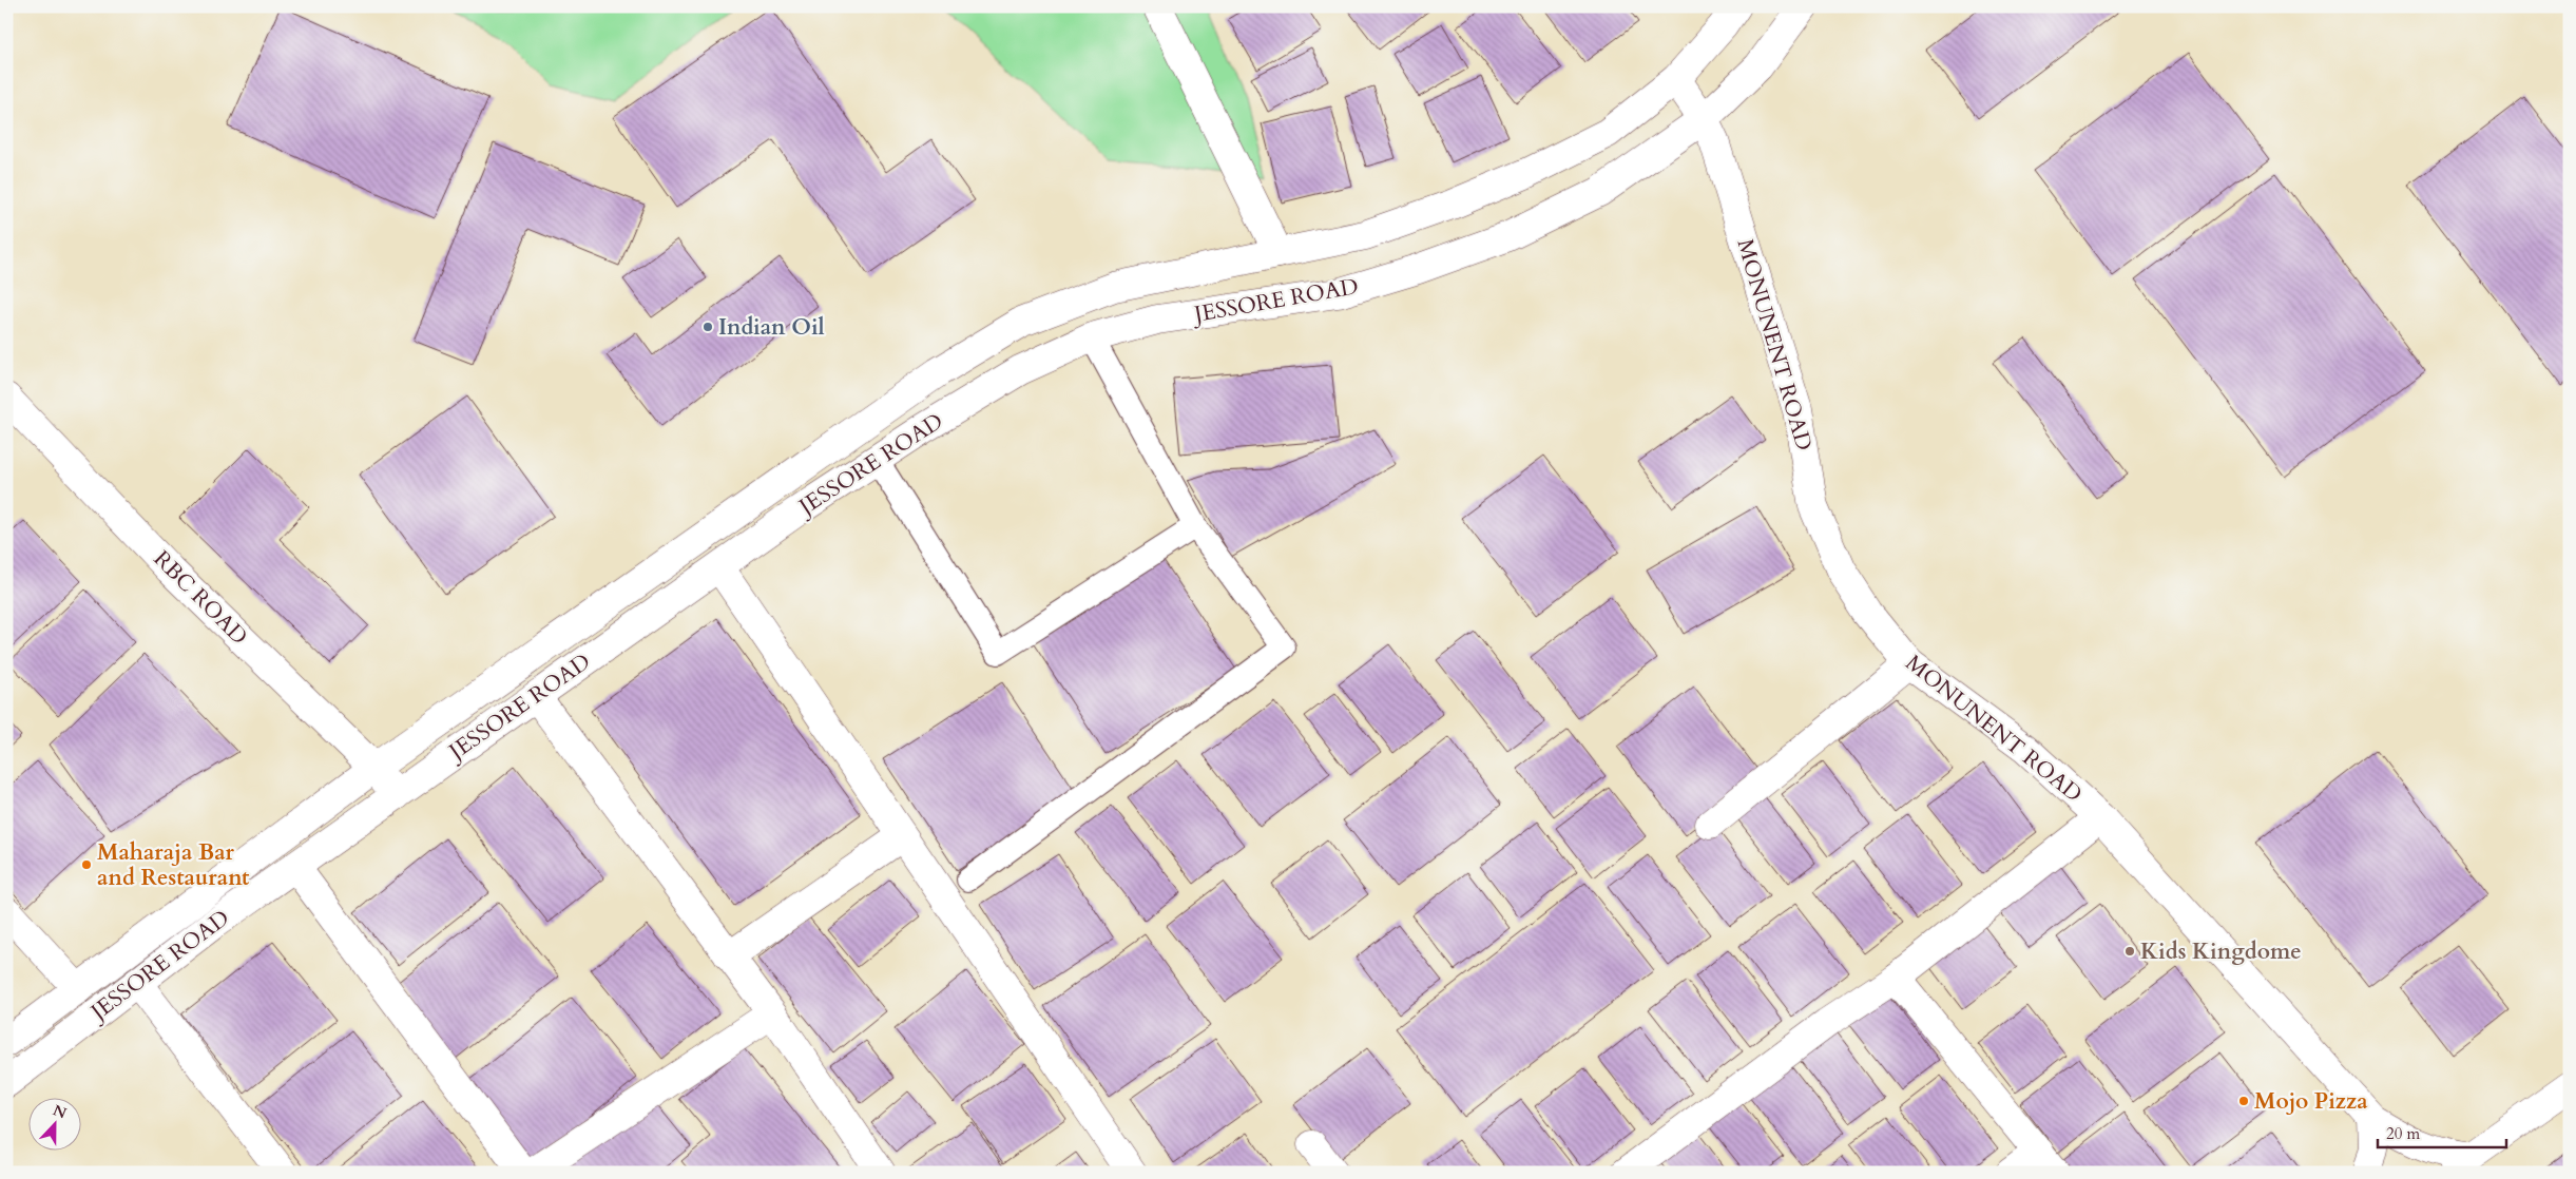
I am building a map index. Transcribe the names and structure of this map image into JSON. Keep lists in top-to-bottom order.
{
  "streets": {
    "street": ["JESSORE ROAD", "MONUNENT ROAD", "RBC ROAD"]
  },
  "crossings": [
    ["JESSORE ROAD", "MONUNENT ROAD"],
    ["JESSORE ROAD", "RBC ROAD"]
  ],
  "places": [
    "Indian Oil",
    "Maharaja Bar and Restaurant",
    "Kids Kingdome",
    "Mojo Pizza"
  ],
  "scale_bar": "20 m",
  "north": "top"
}
